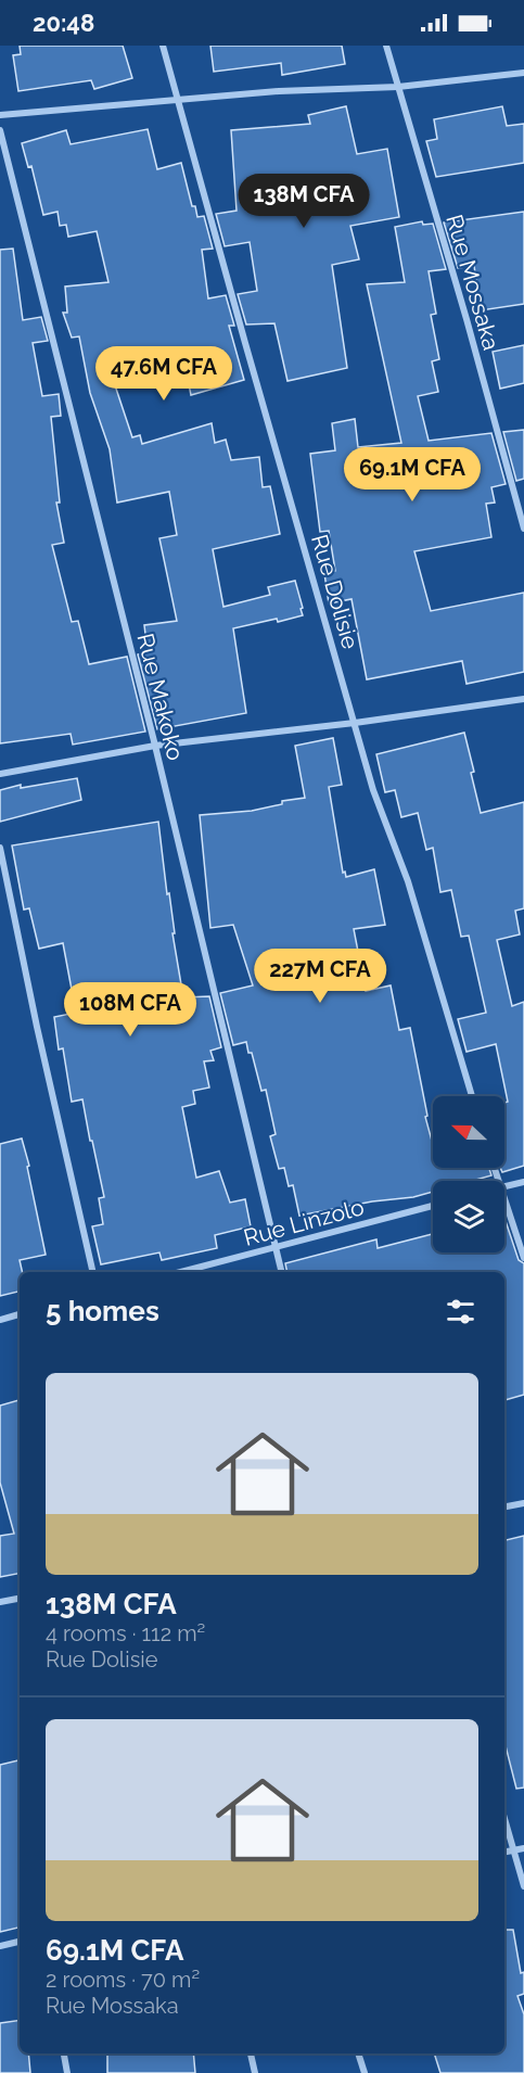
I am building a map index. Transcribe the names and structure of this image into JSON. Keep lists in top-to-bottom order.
{
  "streets": {
    "street": [
      "Rue Mossaka",
      "Rue Dolisie",
      "Rue Makoko",
      "Rue Linzolo"
    ]
  },
  "crossings": [
    ["Rue Makoko", "Rue Linzolo"]
  ],
  "north": "left",
  "page": {
    "status": "20:48",
    "price": [
      "138M CFA",
      "47.6M CFA",
      "69.1M CFA",
      "227M CFA",
      "108M CFA"
    ],
    "heading": "5 homes",
    "list": [
      {
        "name": "138M CFA",
        "note": "4 rooms · 112 m² · Rue Dolisie"
      },
      {
        "name": "69.1M CFA",
        "note": "2 rooms · 70 m² · Rue Mossaka"
      }
    ]
  }
}
